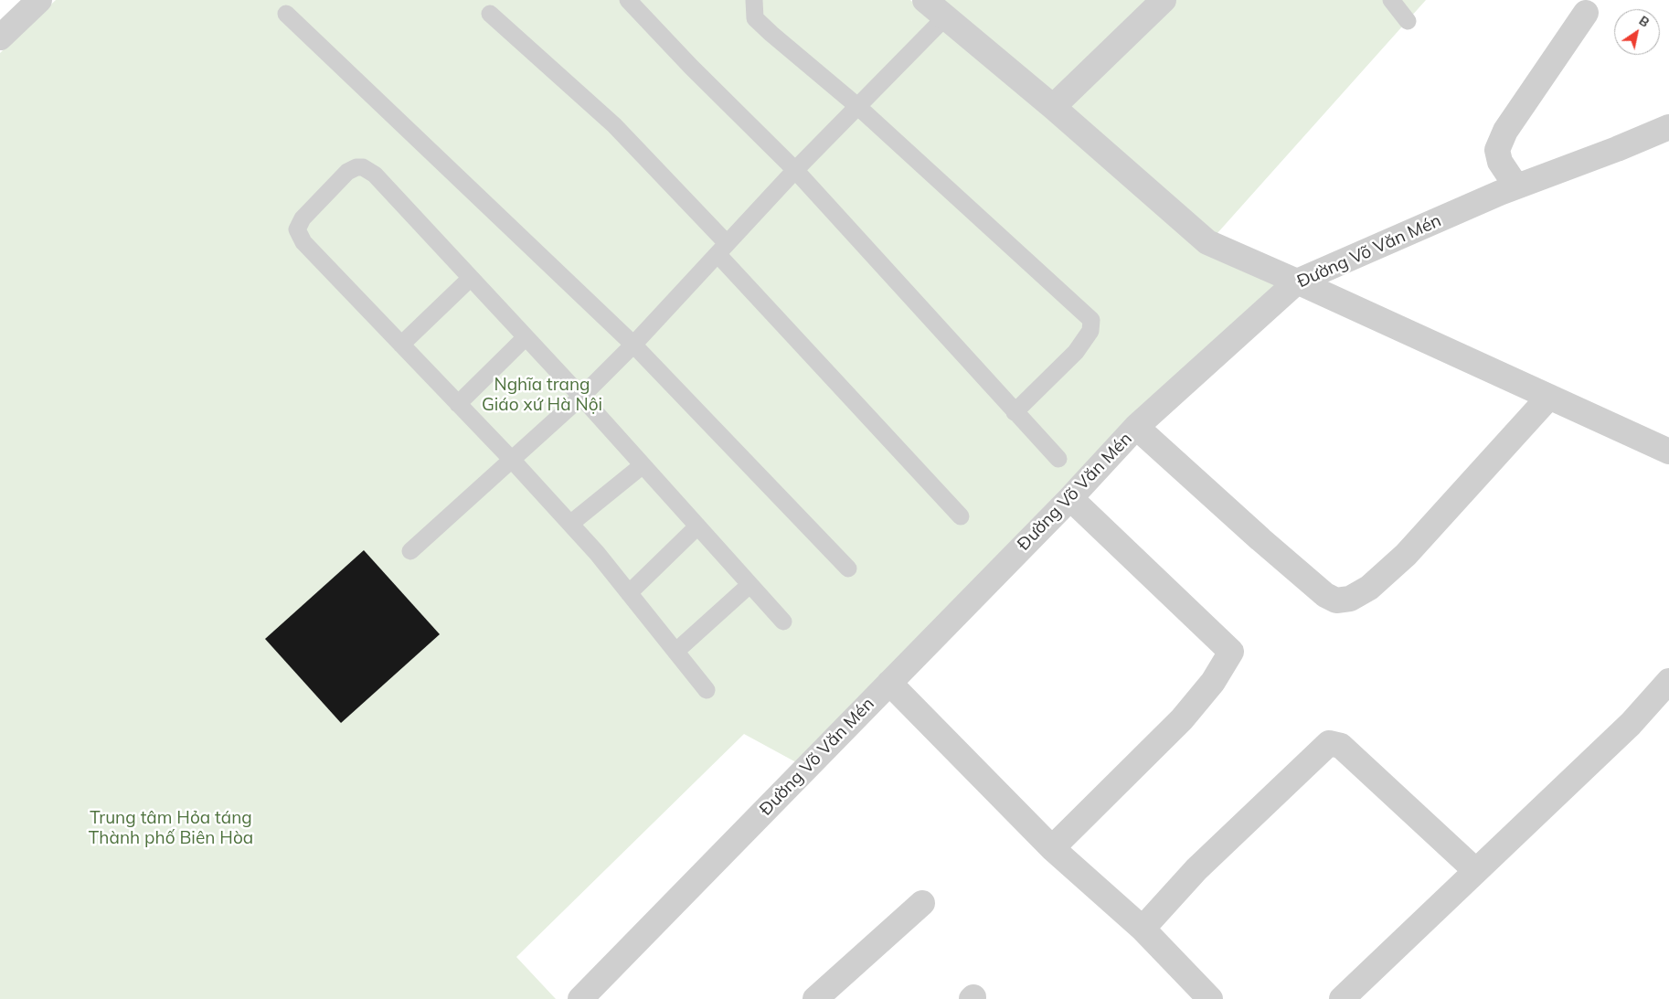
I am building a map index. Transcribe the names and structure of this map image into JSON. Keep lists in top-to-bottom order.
{
  "streets": {
    "street": ["Đường Võ Văn Mén"]
  },
  "parks": ["Nghĩa trang Giáo xứ Hà Nội", "Trung tâm Hỏa táng Thành phố Biên Hòa"],
  "north": "top right"
}
